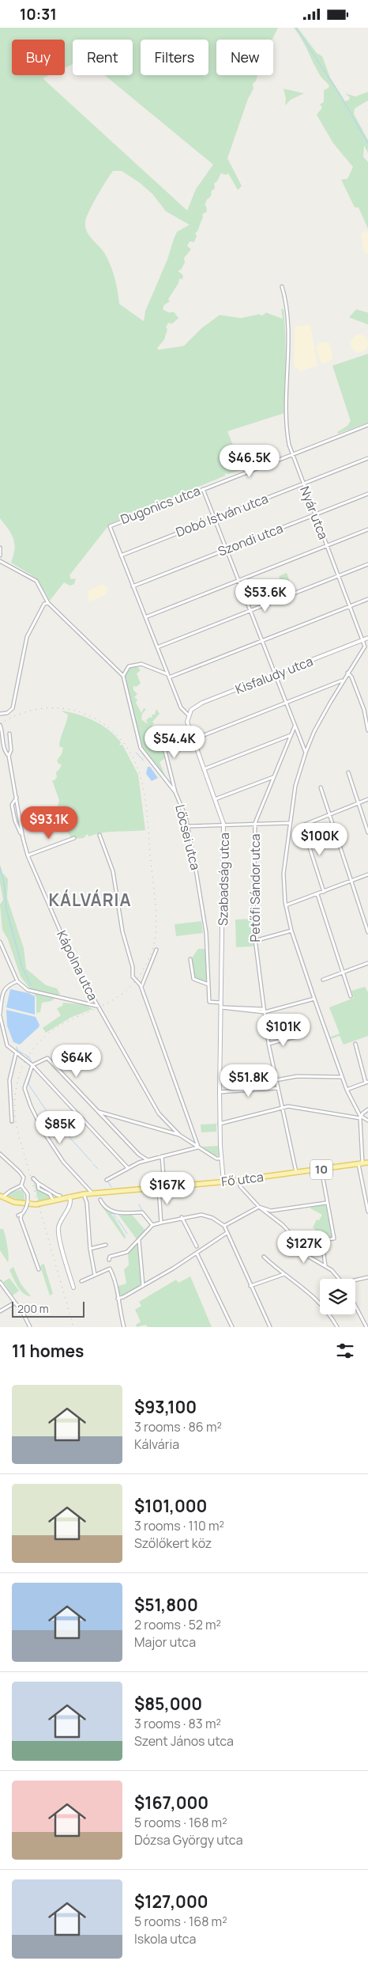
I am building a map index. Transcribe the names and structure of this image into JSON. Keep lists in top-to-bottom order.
{
  "streets": {
    "main road": ["10", "Fő utca"],
    "street": [
      "Dugonics utca",
      "Nyár utca",
      "Dobó István utca",
      "Szondi utca",
      "Kisfaludy utca",
      "Lőcsei utca",
      "Szabadság utca",
      "Petőfi Sándor utca",
      "Kápolna utca"
    ]
  },
  "crossings": [
    ["Dugonics utca", "Nyár utca"],
    ["Dugonics utca", "Szabadság utca"],
    ["Nyár utca", "Dobó István utca"],
    ["Nyár utca", "Szondi utca"],
    ["Nyár utca", "Kisfaludy utca"],
    ["Dobó István utca", "Szabadság utca"],
    ["Szondi utca", "Szabadság utca"],
    ["Kisfaludy utca", "Szabadság utca"],
    ["Szabadság utca", "Kápolna utca"],
    ["Szabadság utca", "Fő utca"],
    ["Petőfi Sándor utca", "Fő utca"]
  ],
  "districts": ["KÁLVÁRIA"],
  "scale_bar": "200 m",
  "page": {
    "status": "10:31",
    "chip": [
      "Buy",
      "Rent",
      "Filters",
      "New"
    ],
    "price": [
      "$46.5K",
      "$53.6K",
      "$54.4K",
      "$93.1K",
      "$100K",
      "$101K",
      "$64K",
      "$51.8K",
      "$85K",
      "$167K",
      "$127K"
    ],
    "scale": "200 m",
    "heading": "11 homes",
    "list": [
      {
        "name": "$93,100",
        "note": "3 rooms · 86 m² · Kálvária"
      },
      {
        "name": "$101,000",
        "note": "3 rooms · 110 m² · Szőlőkert köz"
      },
      {
        "name": "$51,800",
        "note": "2 rooms · 52 m² · Major utca"
      },
      {
        "name": "$85,000",
        "note": "3 rooms · 83 m² · Szent János utca"
      },
      {
        "name": "$167,000",
        "note": "5 rooms · 168 m² · Dózsa György utca"
      },
      {
        "name": "$127,000",
        "note": "5 rooms · 168 m² · Iskola utca"
      }
    ]
  }
}
